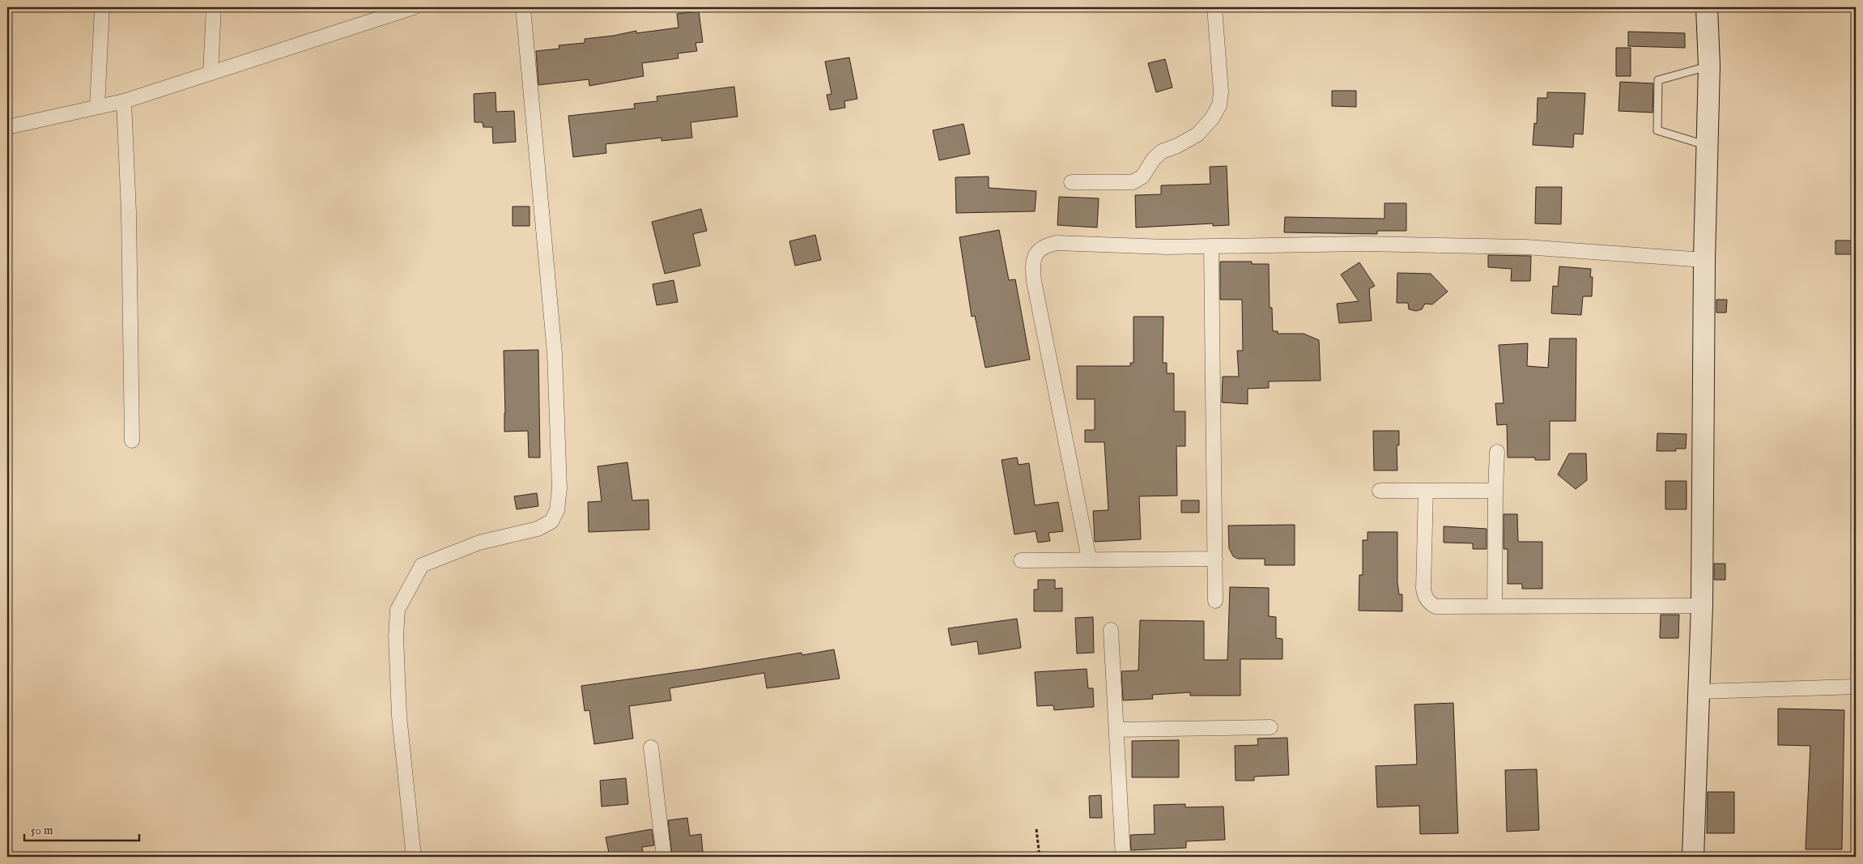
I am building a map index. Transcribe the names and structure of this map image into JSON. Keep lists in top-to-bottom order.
{
  "scale_bar": "50 m"
}
